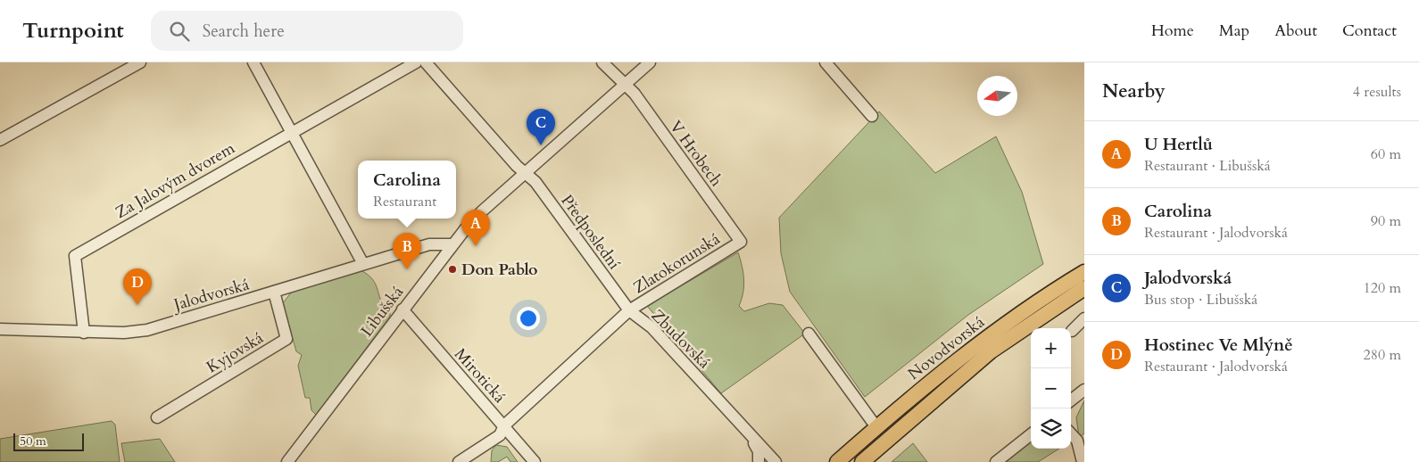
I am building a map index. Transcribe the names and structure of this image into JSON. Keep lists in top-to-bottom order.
{
  "streets": {
    "main road": ["Novodvorská"],
    "street": [
      "V Hrobech",
      "Za Jalovým dvorem",
      "Předposlední",
      "Zlatokorunská",
      "Jalodvorská",
      "Libušská",
      "Zbudovská",
      "Kyjovská",
      "Mirotická"
    ]
  },
  "crossings": [
    ["V Hrobech", "Zlatokorunská"],
    ["V Hrobech", "Libušská"],
    ["Za Jalovým dvorem", "Jalodvorská"],
    ["Předposlední", "Zlatokorunská"],
    ["Předposlední", "Libušská"],
    ["Předposlední", "Zbudovská"],
    ["Zlatokorunská", "Zbudovská"],
    ["Jalodvorská", "Libušská"],
    ["Jalodvorská", "Kyjovská"],
    ["Libušská", "Mirotická"],
    ["Zbudovská", "Mirotická"]
  ],
  "places": ["Don Pablo"],
  "scale_bar": "50 m",
  "north": "left",
  "page": {
    "header": "Turnpoint",
    "search": "Search here",
    "nav": [
      "Home",
      "Map",
      "About",
      "Contact"
    ],
    "heading": ["Nearby", "4 results"],
    "pins": [
      "C",
      "A",
      "B",
      "D"
    ],
    "list": [
      {
        "mark": "A",
        "name": "U Hertlů",
        "note": "Restaurant · Libušská",
        "value": "60 m"
      },
      {
        "mark": "B",
        "name": "Carolina",
        "note": "Restaurant · Jalodvorská",
        "value": "90 m"
      },
      {
        "mark": "C",
        "name": "Jalodvorská",
        "note": "Bus stop · Libušská",
        "value": "120 m"
      },
      {
        "mark": "D",
        "name": "Hostinec Ve Mlýně",
        "note": "Restaurant · Jalodvorská",
        "value": "280 m"
      }
    ],
    "popup": ["Carolina", "Restaurant"],
    "map_buttons": ["+", "−"],
    "scale": "50 m"
  }
}
